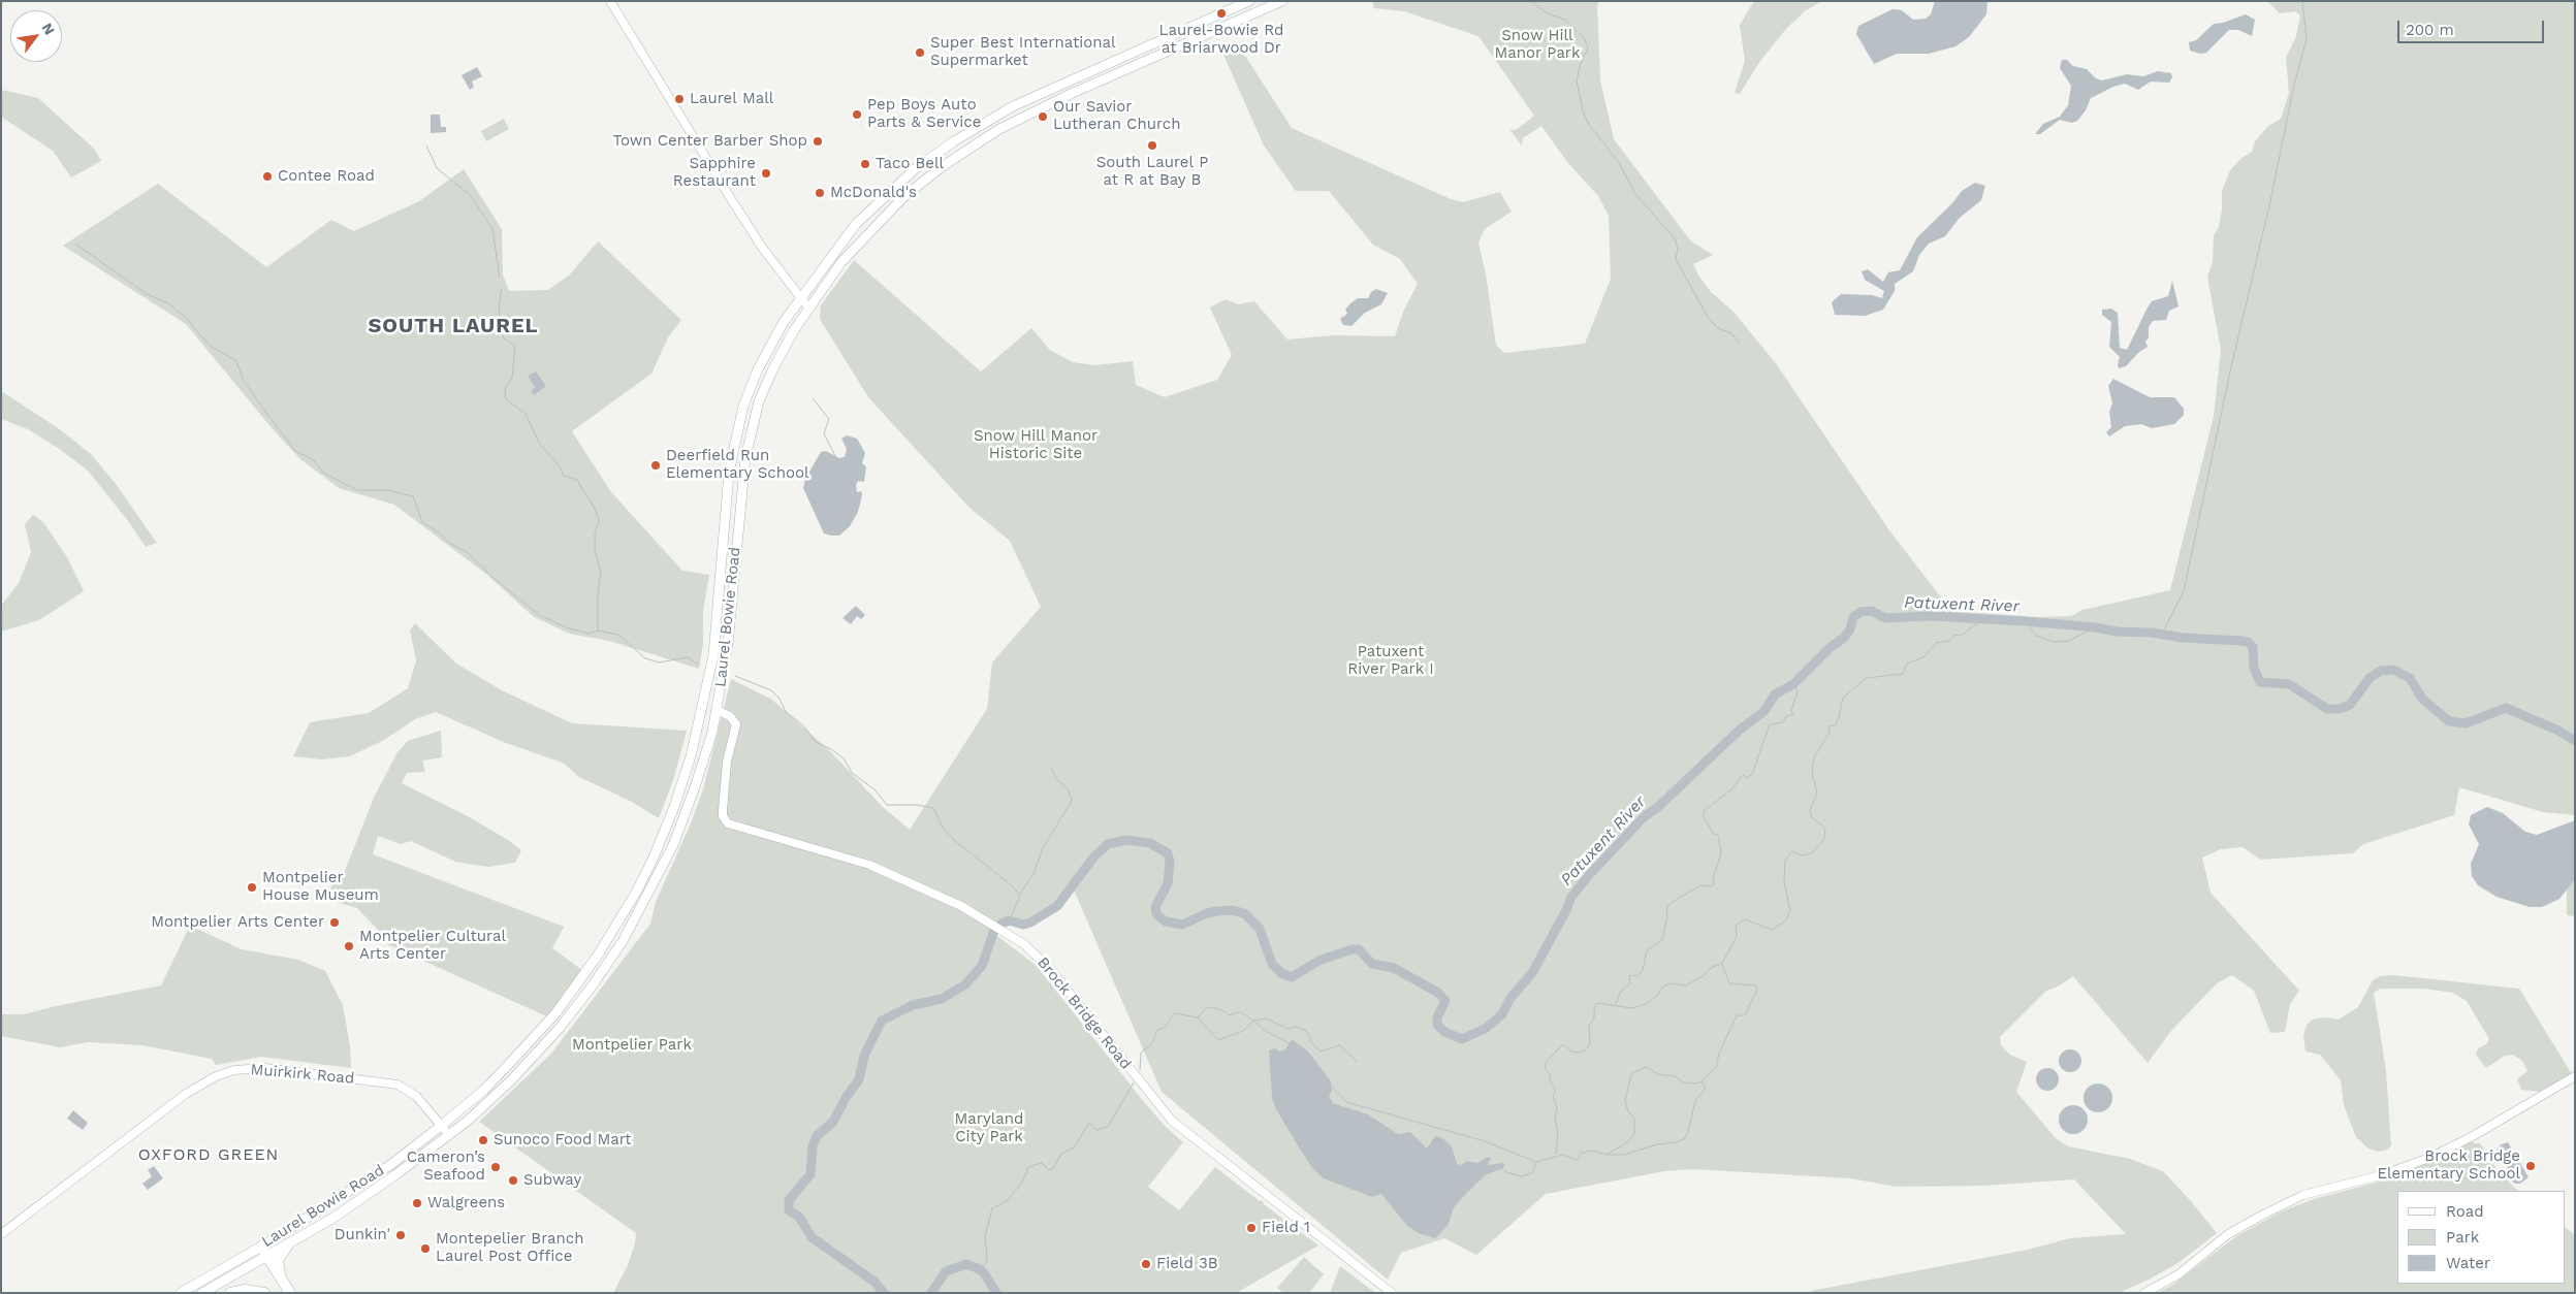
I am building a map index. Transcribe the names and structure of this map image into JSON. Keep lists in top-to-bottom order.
{
  "streets": {
    "main road": ["Laurel Bowie Road"],
    "street": ["Brock Bridge Road", "Muirkirk Road"]
  },
  "crossings": [
    ["Laurel Bowie Road", "Brock Bridge Road"],
    ["Laurel Bowie Road", "Muirkirk Road"]
  ],
  "districts": ["SOUTH LAUREL", "OXFORD GREEN"],
  "water": ["Patuxent River"],
  "parks": [
    "Snow Hill Manor Park",
    "Snow Hill Manor Historic Site",
    "Patuxent River Park I",
    "Montpelier Park",
    "Maryland City Park"
  ],
  "places": [
    "Laurel-Bowie Rd at Briarwood Dr",
    "Super Best International Supermarket",
    "Laurel Mall",
    "Pep Boys Auto Parts & Service",
    "Our Savior Lutheran Church",
    "Town Center Barber Shop",
    "South Laurel P at R at Bay B",
    "Taco Bell",
    "Sapphire Restaurant",
    "Contee Road",
    "McDonald's",
    "Deerfield Run Elementary School",
    "Montpelier House Museum",
    "Montpelier Arts Center",
    "Montpelier Cultural Arts Center",
    "Sunoco Food Mart",
    "Brock Bridge Elementary School",
    "Cameron’s Seafood",
    "Subway",
    "Walgreens",
    "Field 1",
    "Dunkin'",
    "Montepelier Branch Laurel Post Office",
    "Field 3B"
  ],
  "legend": ["Road", "Park", "Water"],
  "scale_bar": "200 m",
  "north": "top right"
}
